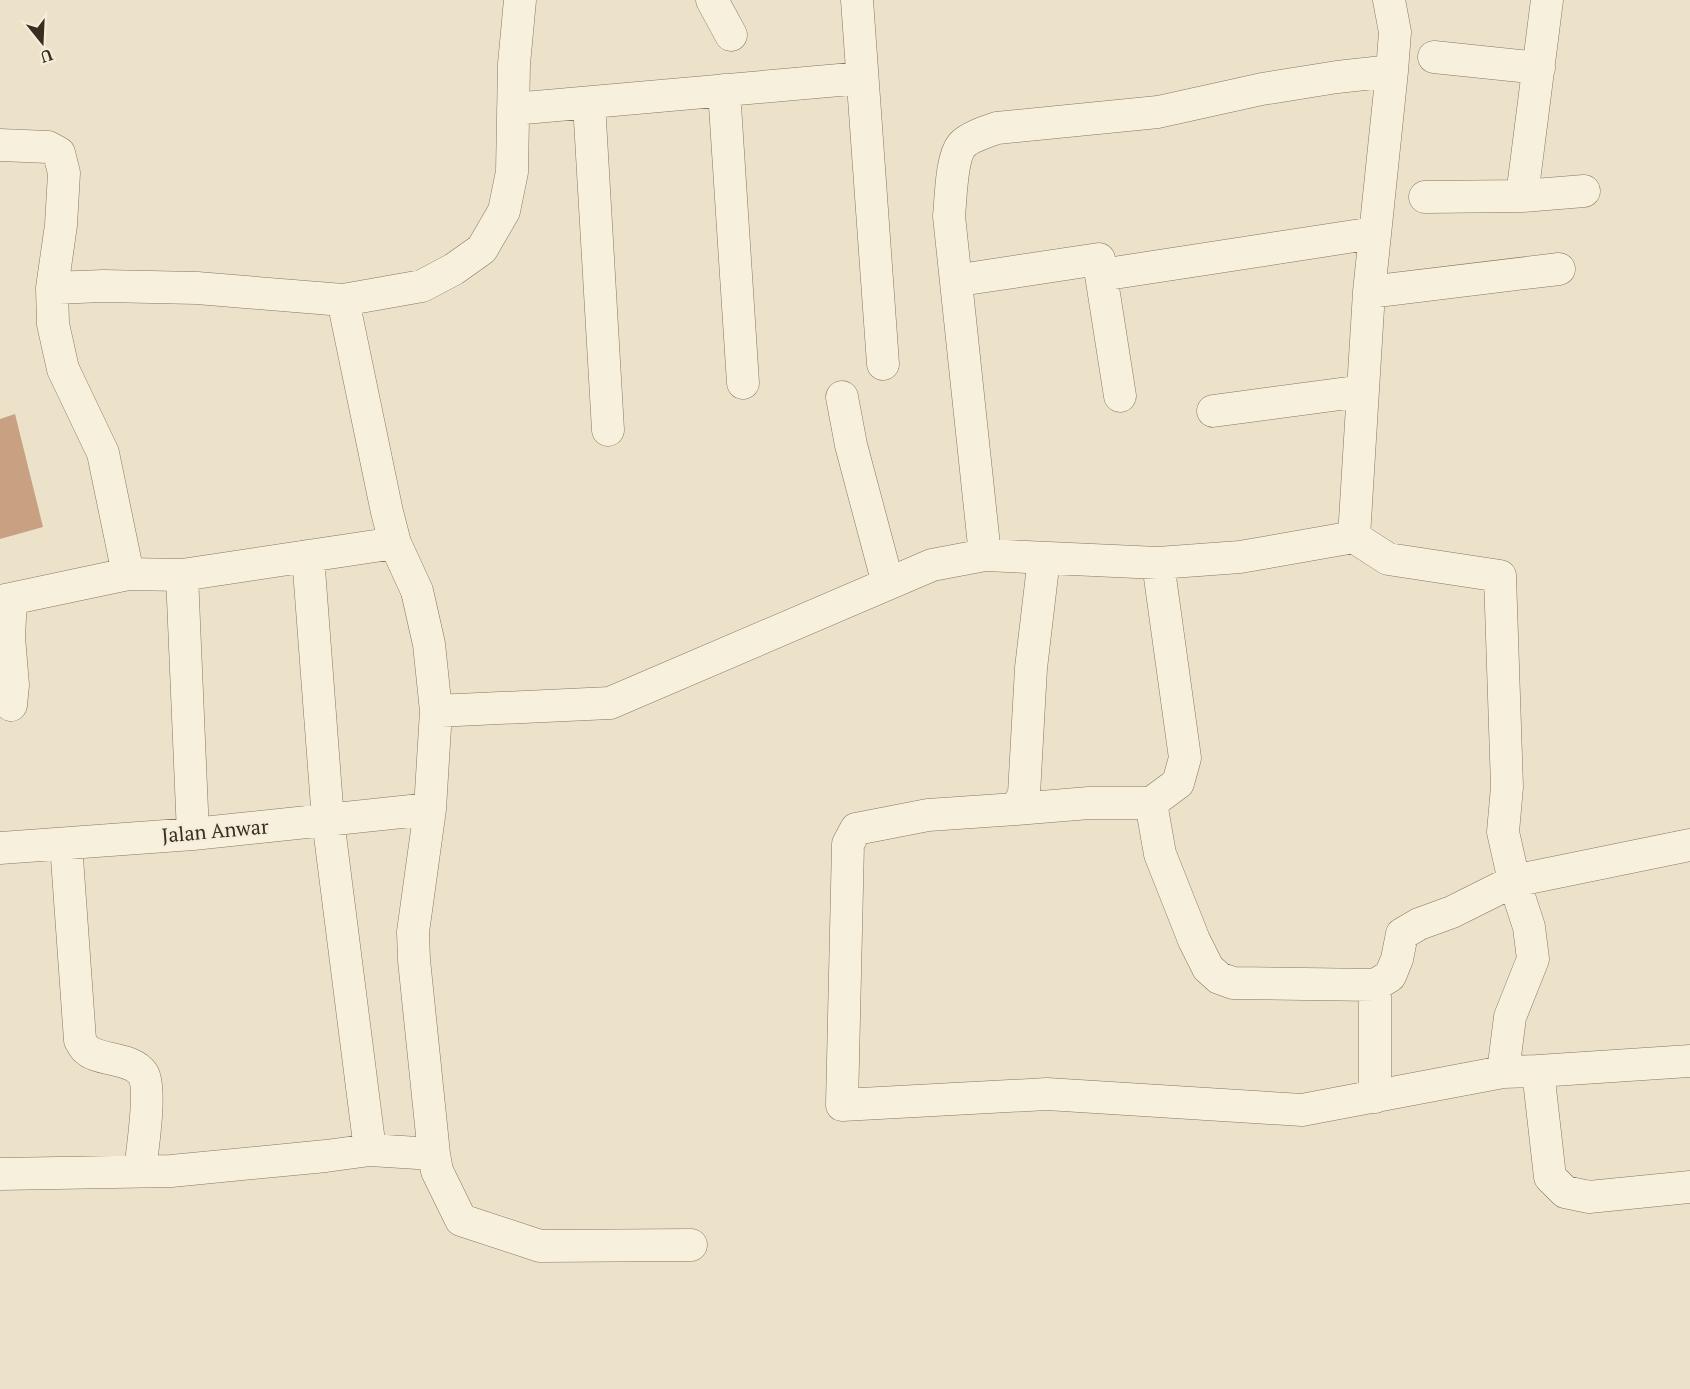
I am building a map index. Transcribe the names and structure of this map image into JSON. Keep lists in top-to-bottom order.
{
  "streets": {
    "street": ["Jalan Anwar"]
  },
  "north": "bottom"
}
